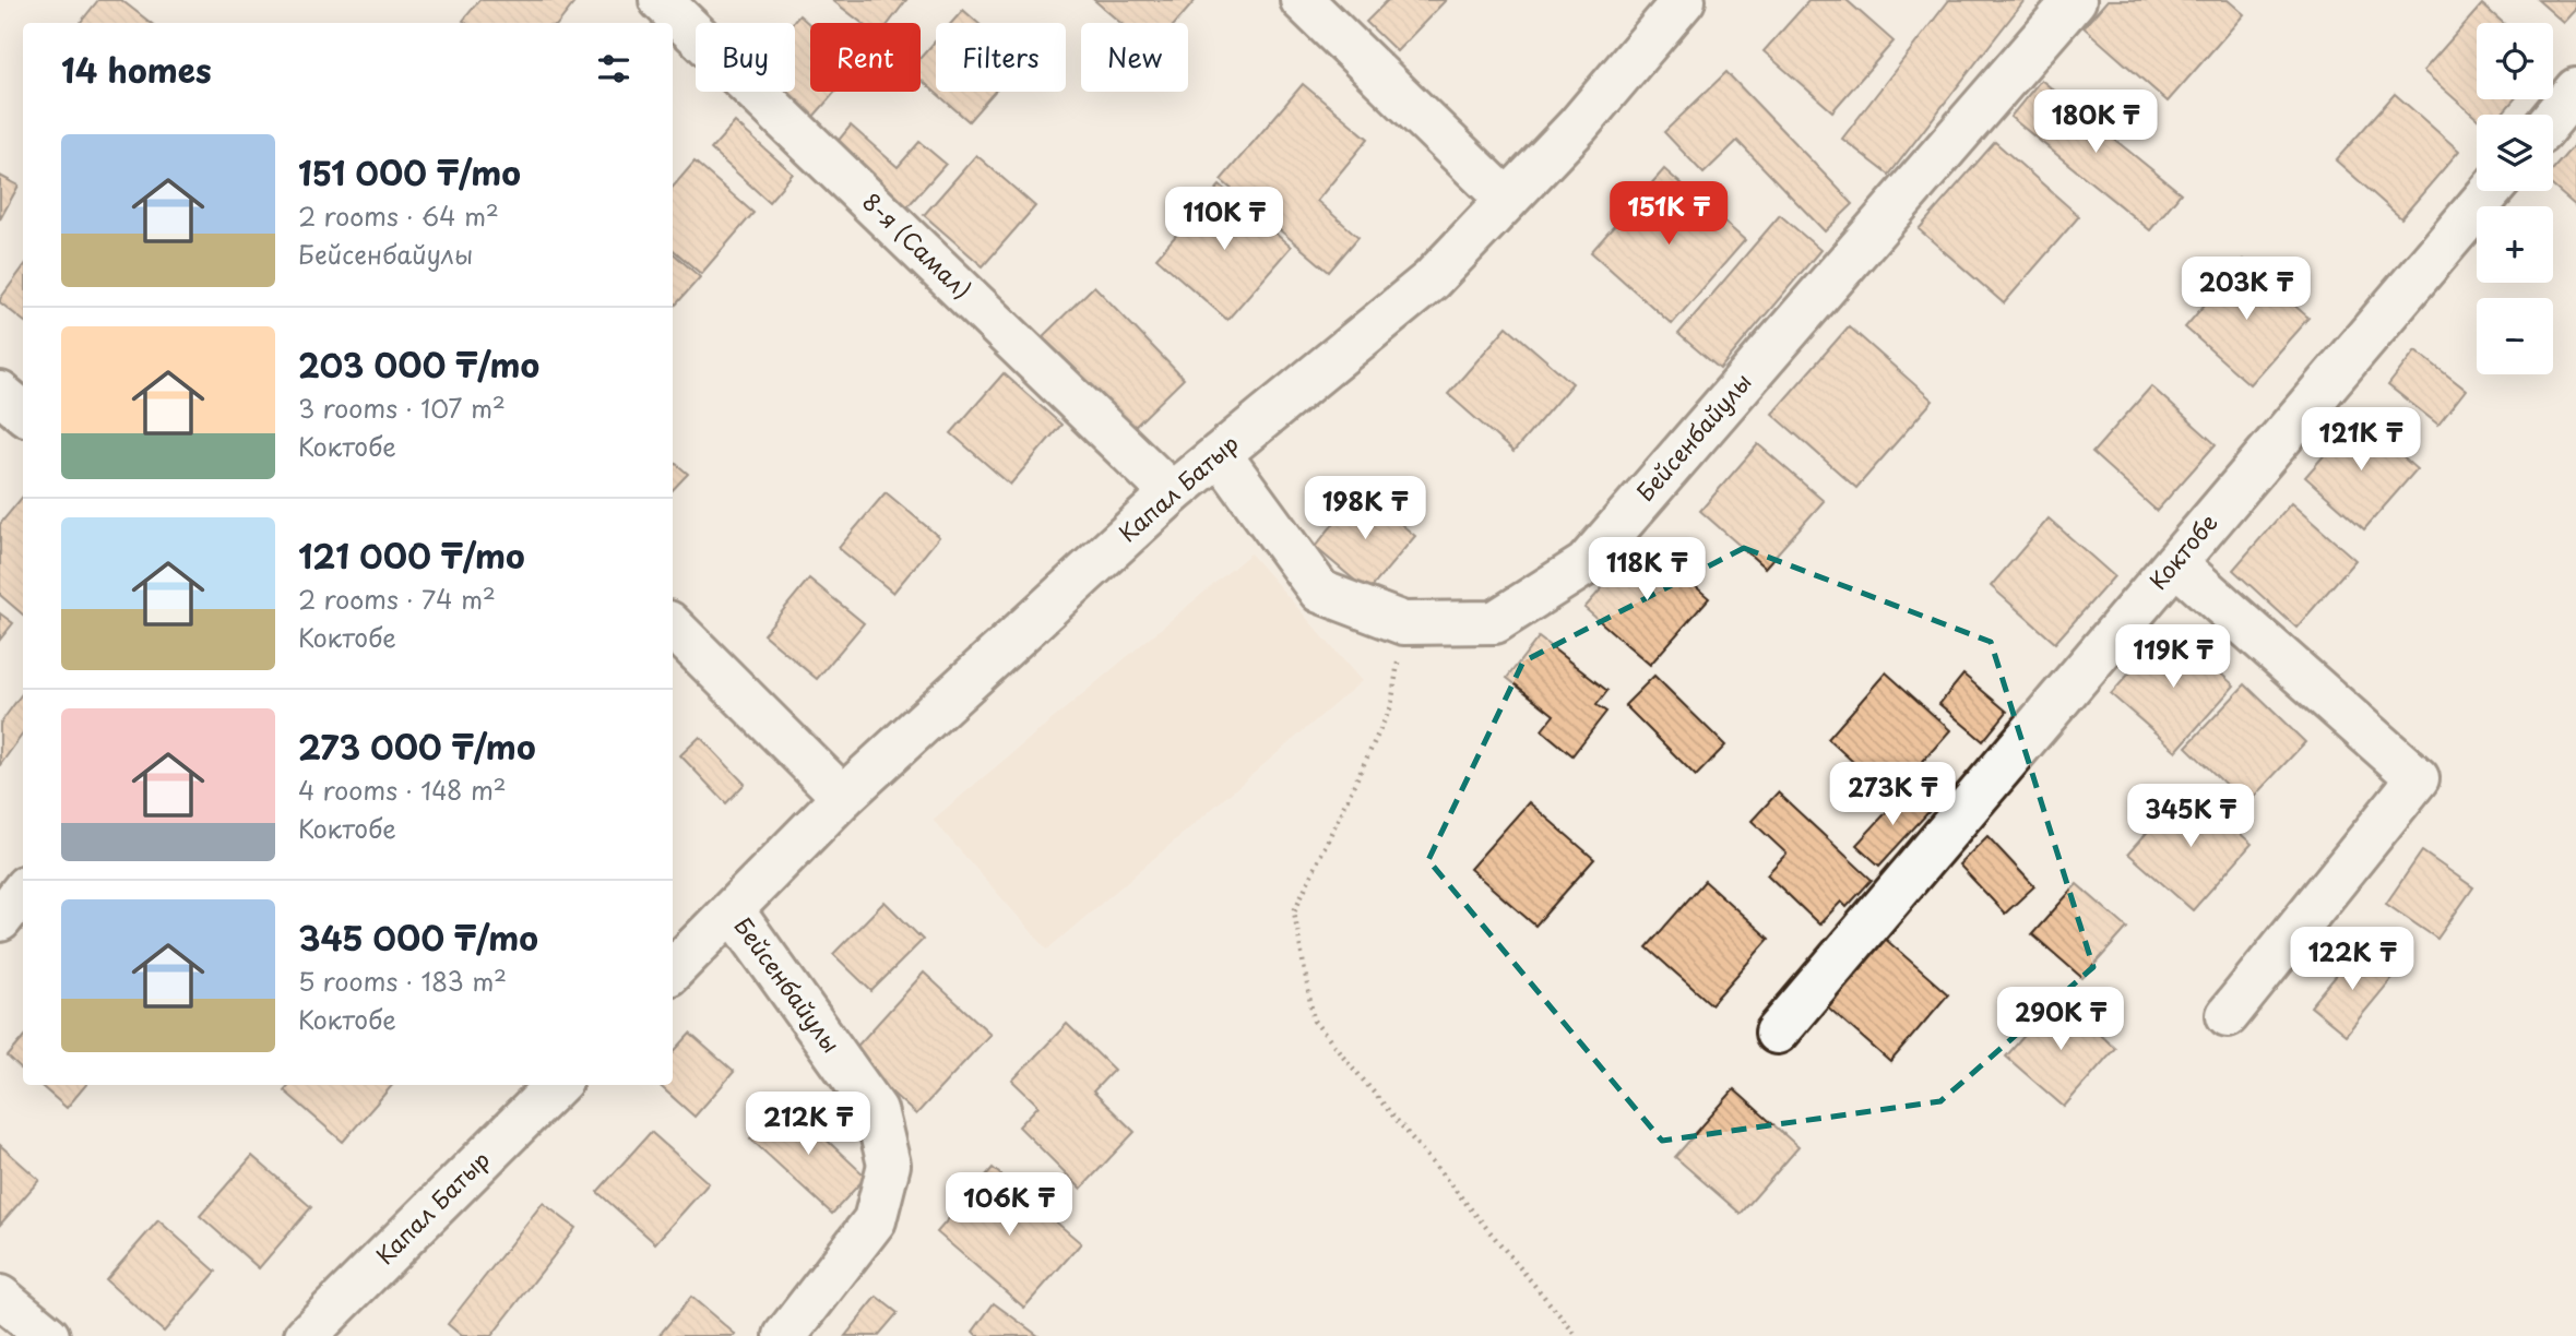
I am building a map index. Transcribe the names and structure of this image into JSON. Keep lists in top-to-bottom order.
{
  "streets": {
    "street": [
      "8-я (Самал)",
      "Бейсенбайулы",
      "Капал Батыр",
      "Коктобе"
    ]
  },
  "crossings": [
    ["8-я (Самал)", "Капал Батыр"],
    ["Бейсенбайулы", "Капал Батыр"]
  ],
  "page": {
    "map_buttons": ["+", "−"],
    "chip": [
      "Buy",
      "Rent",
      "Filters",
      "New"
    ],
    "heading": "14 homes",
    "price": [
      "180K ₸",
      "151K ₸",
      "110K ₸",
      "203K ₸",
      "121K ₸",
      "198K ₸",
      "118K ₸",
      "119K ₸",
      "273K ₸",
      "345K ₸",
      "122K ₸",
      "290K ₸",
      "212K ₸",
      "106K ₸"
    ],
    "list": [
      {
        "name": "151 000 ₸/mo",
        "note": "2 rooms · 64 m² · Бейсенбайулы"
      },
      {
        "name": "203 000 ₸/mo",
        "note": "3 rooms · 107 m² · Коктобе"
      },
      {
        "name": "121 000 ₸/mo",
        "note": "2 rooms · 74 m² · Коктобе"
      },
      {
        "name": "273 000 ₸/mo",
        "note": "4 rooms · 148 m² · Коктобе"
      },
      {
        "name": "345 000 ₸/mo",
        "note": "5 rooms · 183 m² · Коктобе"
      }
    ]
  }
}
